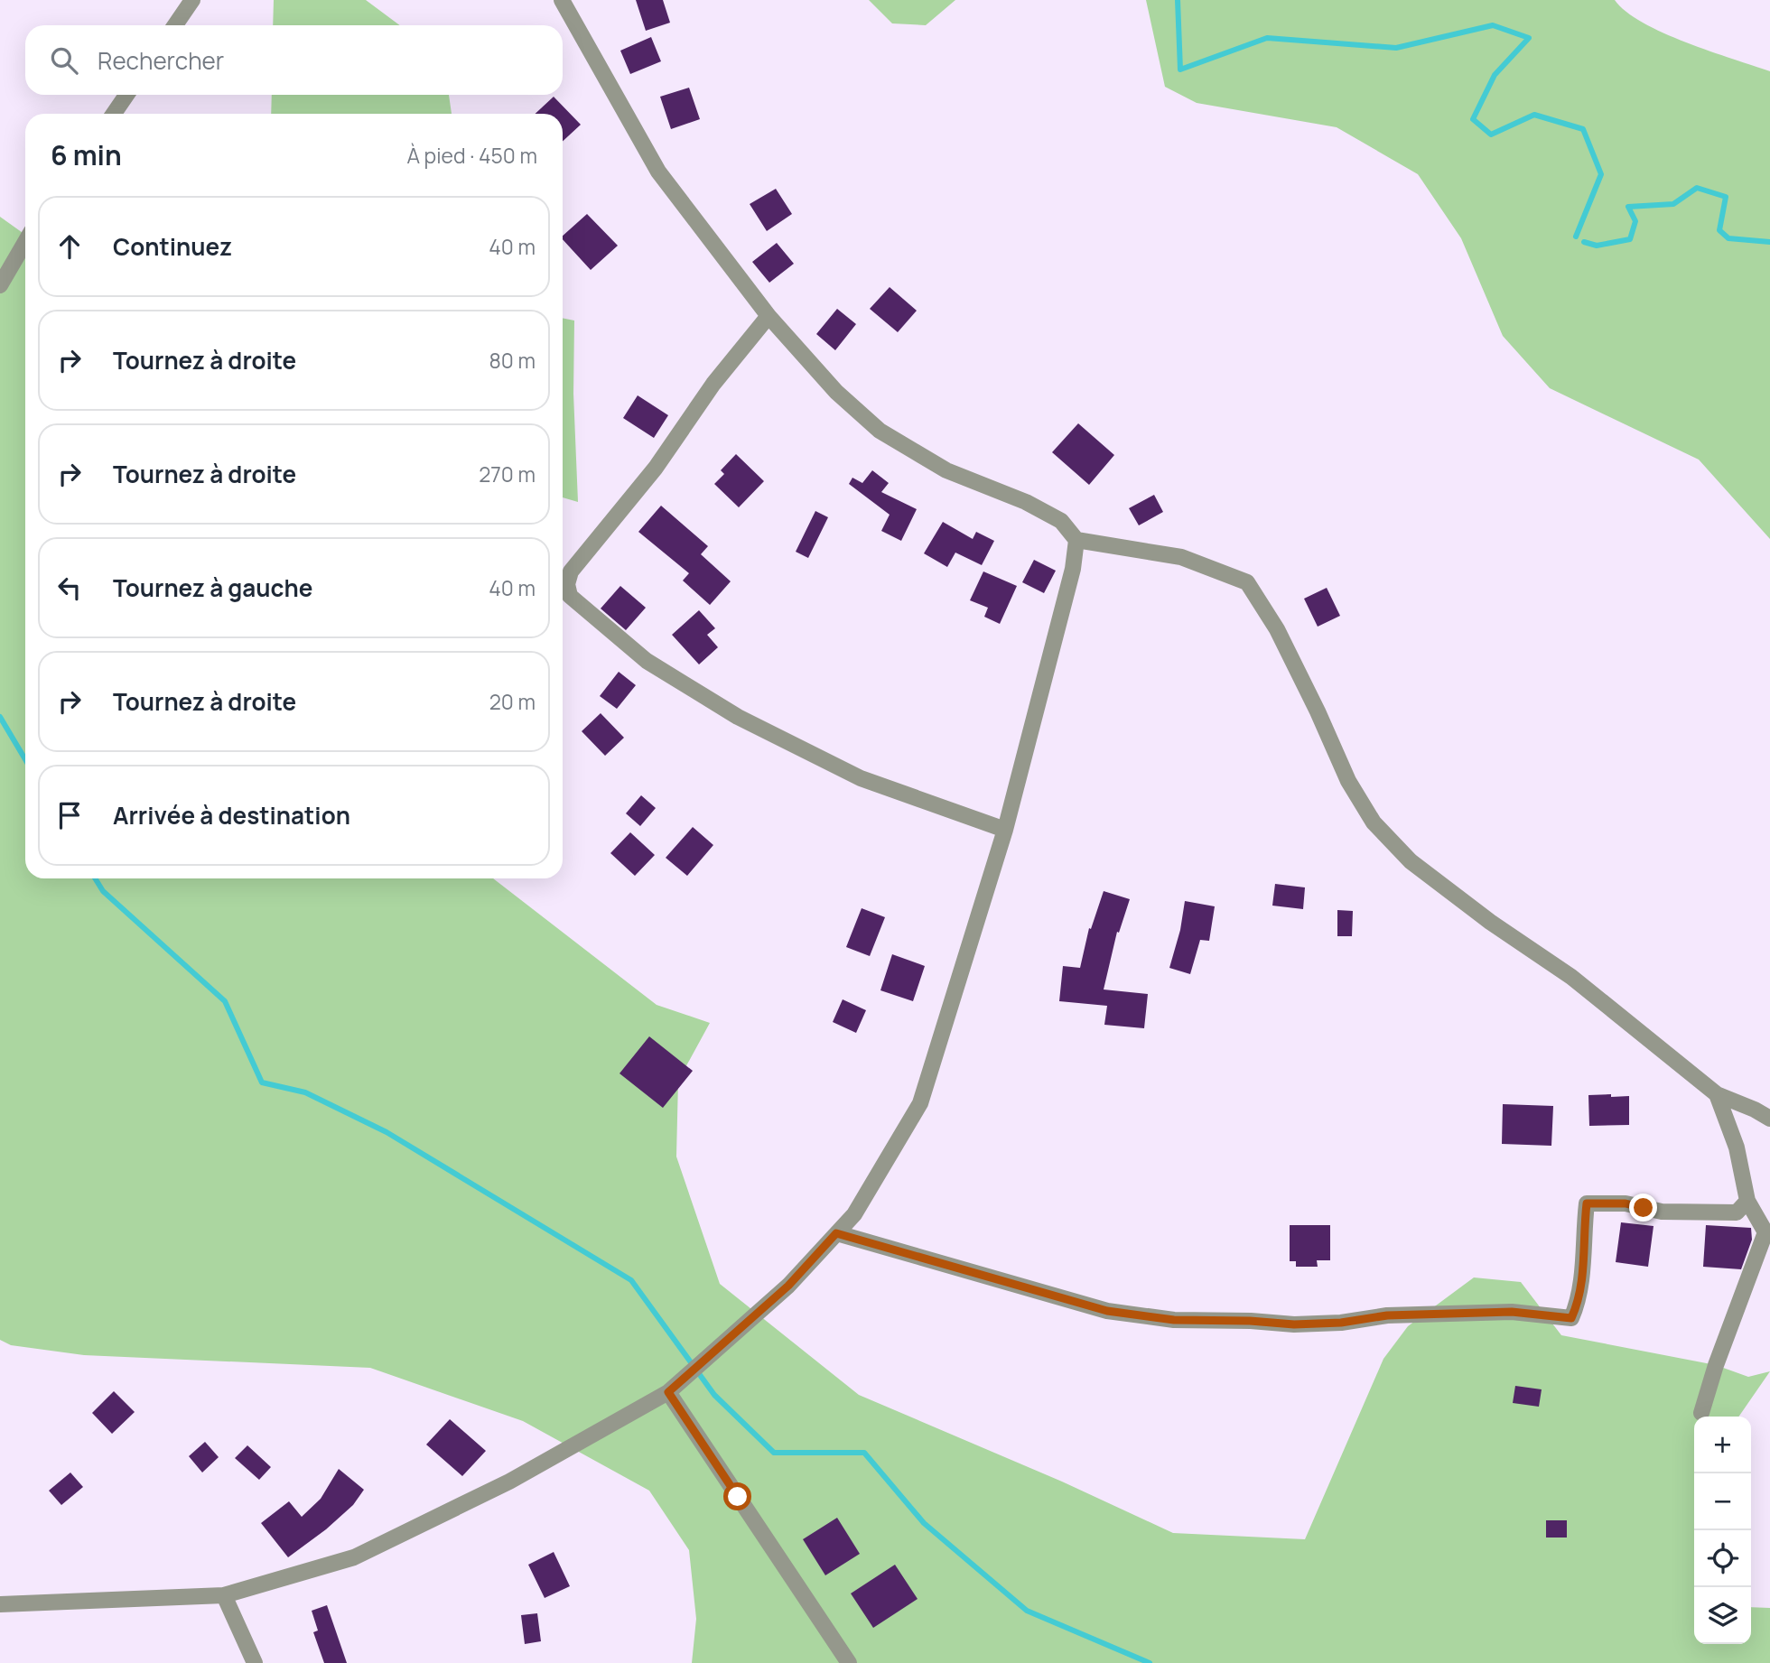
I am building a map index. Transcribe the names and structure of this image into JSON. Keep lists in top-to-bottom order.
{
  "page": {
    "search": "Rechercher",
    "heading": ["6 min", "À pied · 450 m"],
    "list": [
      ["Continuez", "40 m"],
      ["Tournez à droite", "80 m"],
      ["Tournez à droite", "270 m"],
      ["Tournez à gauche", "40 m"],
      ["Tournez à droite", "20 m"],
      "Arrivée à destination"
    ],
    "map_buttons": ["+", "−"]
  }
}
